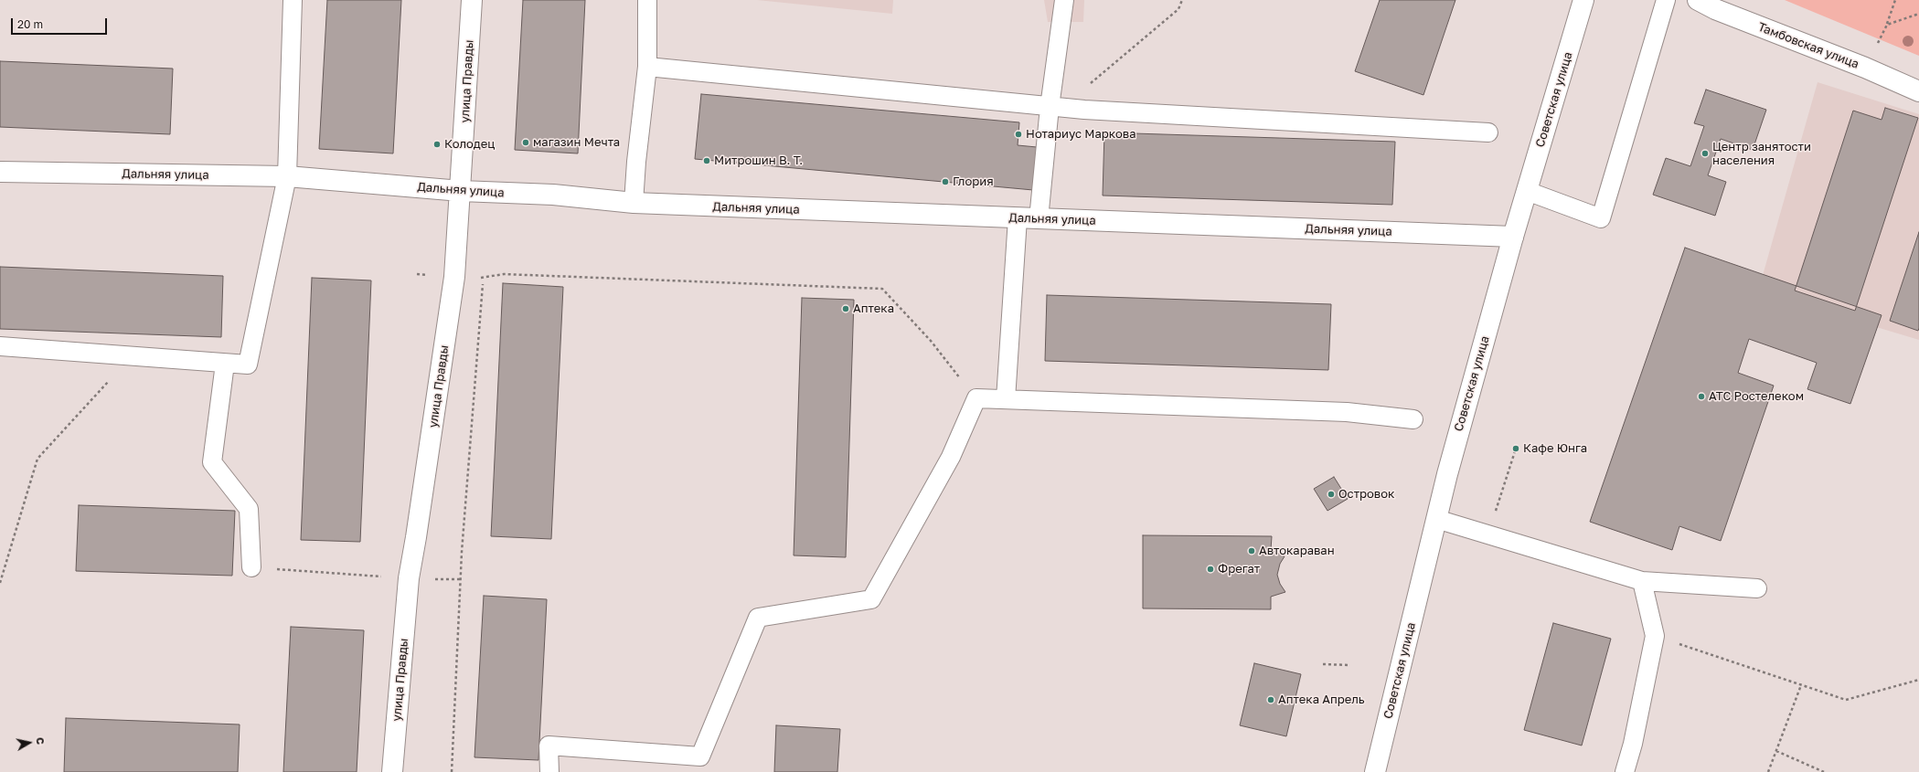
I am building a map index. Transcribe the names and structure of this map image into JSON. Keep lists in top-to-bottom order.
{
  "streets": {
    "street": [
      "Тамбовская улица",
      "улица Правды",
      "Советская улица",
      "Дальняя улица"
    ]
  },
  "crossings": [
    ["улица Правды", "Дальняя улица"],
    ["Советская улица", "Дальняя улица"]
  ],
  "places": [
    "Нотариус Маркова",
    "магазин Мечта",
    "Колодец",
    "Центр занятости населения",
    "Митрошин В. Т.",
    "Глория",
    "Аптека",
    "АТС Ростелеком",
    "Кафе Юнга",
    "Островок",
    "Автокараван",
    "Фрегат",
    "Аптека Апрель"
  ],
  "scale_bar": "20 m",
  "north": "right"
}
